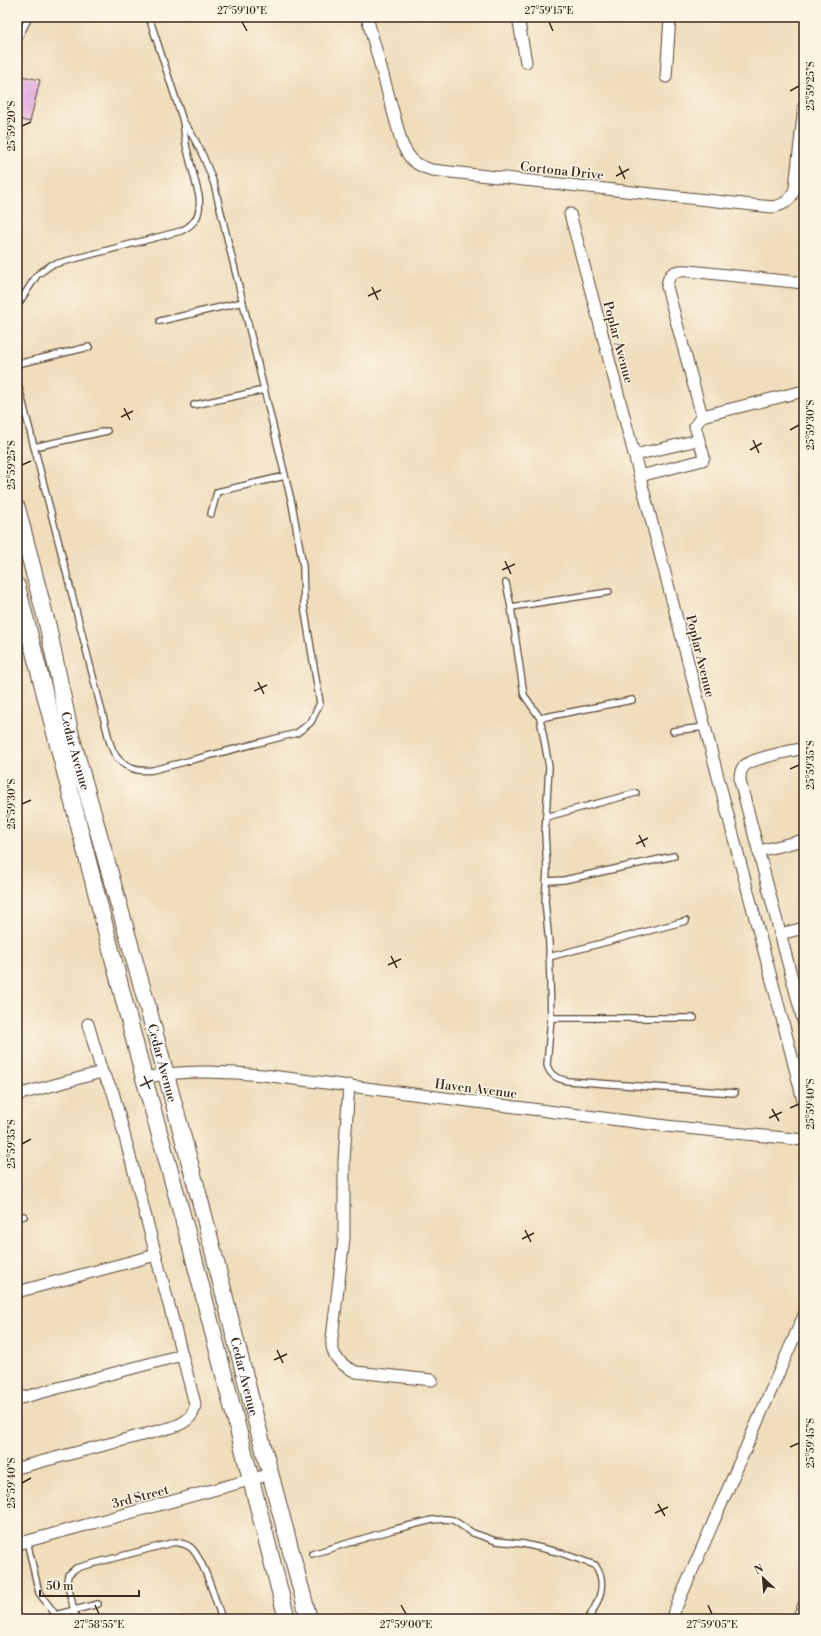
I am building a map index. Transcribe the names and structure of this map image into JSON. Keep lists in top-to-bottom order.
{
  "streets": {
    "main road": ["Cedar Avenue"],
    "street": [
      "Cortona Drive",
      "Poplar Avenue",
      "Haven Avenue",
      "3rd Street"
    ]
  },
  "crossings": [
    ["Cedar Avenue", "Haven Avenue"],
    ["Cedar Avenue", "3rd Street"]
  ],
  "scale_bar": "50 m",
  "north": "top left",
  "coordinates": [
    "27°59'10\"E",
    "27°59'15\"E",
    "25°59'25\"S",
    "25°59'20\"S",
    "25°59'30\"S",
    "25°59'35\"S",
    "25°59'40\"S",
    "25°59'45\"S",
    "27°58'55\"E",
    "27°59'00\"E",
    "27°59'05\"E"
  ]
}
